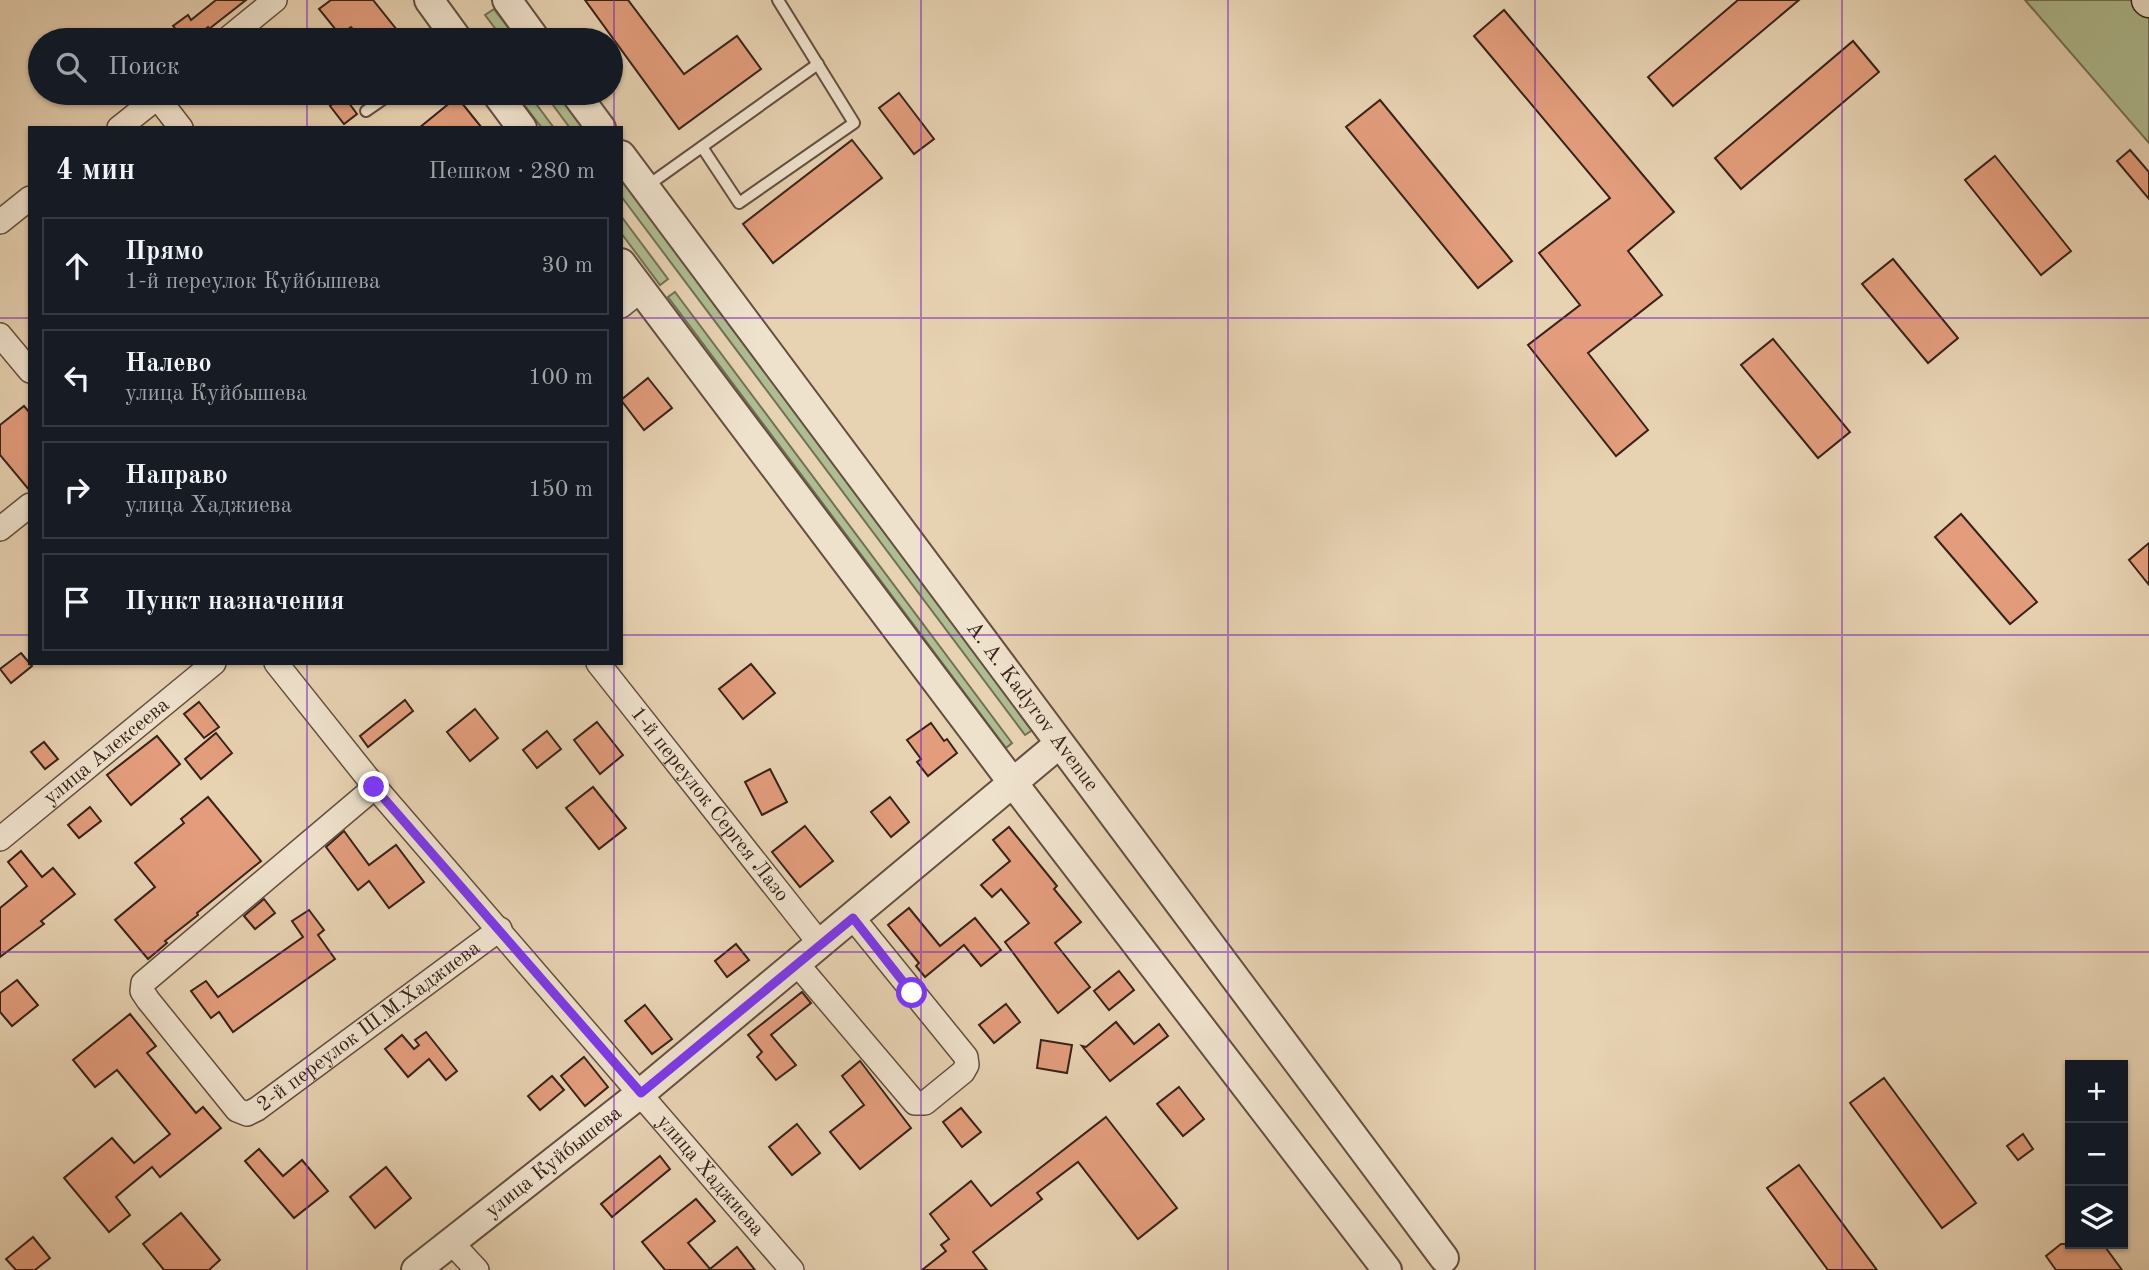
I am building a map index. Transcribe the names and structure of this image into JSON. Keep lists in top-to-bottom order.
{
  "streets": {
    "street": [
      "A. A. Kadyrov Avenue",
      "улица Алексеева",
      "1-й переулок Сергея Лазо",
      "2-й переулок Ш.М.Хаджиева",
      "улица Куйбышева",
      "улица Хаджиева"
    ]
  },
  "crossings": [
    ["A. A. Kadyrov Avenue", "улица Куйбышева"],
    ["1-й переулок Сергея Лазо", "улица Куйбышева"],
    ["2-й переулок Ш.М.Хаджиева", "улица Хаджиева"],
    ["улица Куйбышева", "улица Хаджиева"]
  ],
  "page": {
    "search": "Поиск",
    "heading": ["4 мин", "Пешком · 280 m"],
    "list": [
      ["Прямо", "1-й переулок Куйбышева", "30 m"],
      ["Налево", "улица Куйбышева", "100 m"],
      ["Направо", "улица Хаджиева", "150 m"],
      "Пункт назначения"
    ],
    "map_buttons": ["+", "−"]
  }
}
